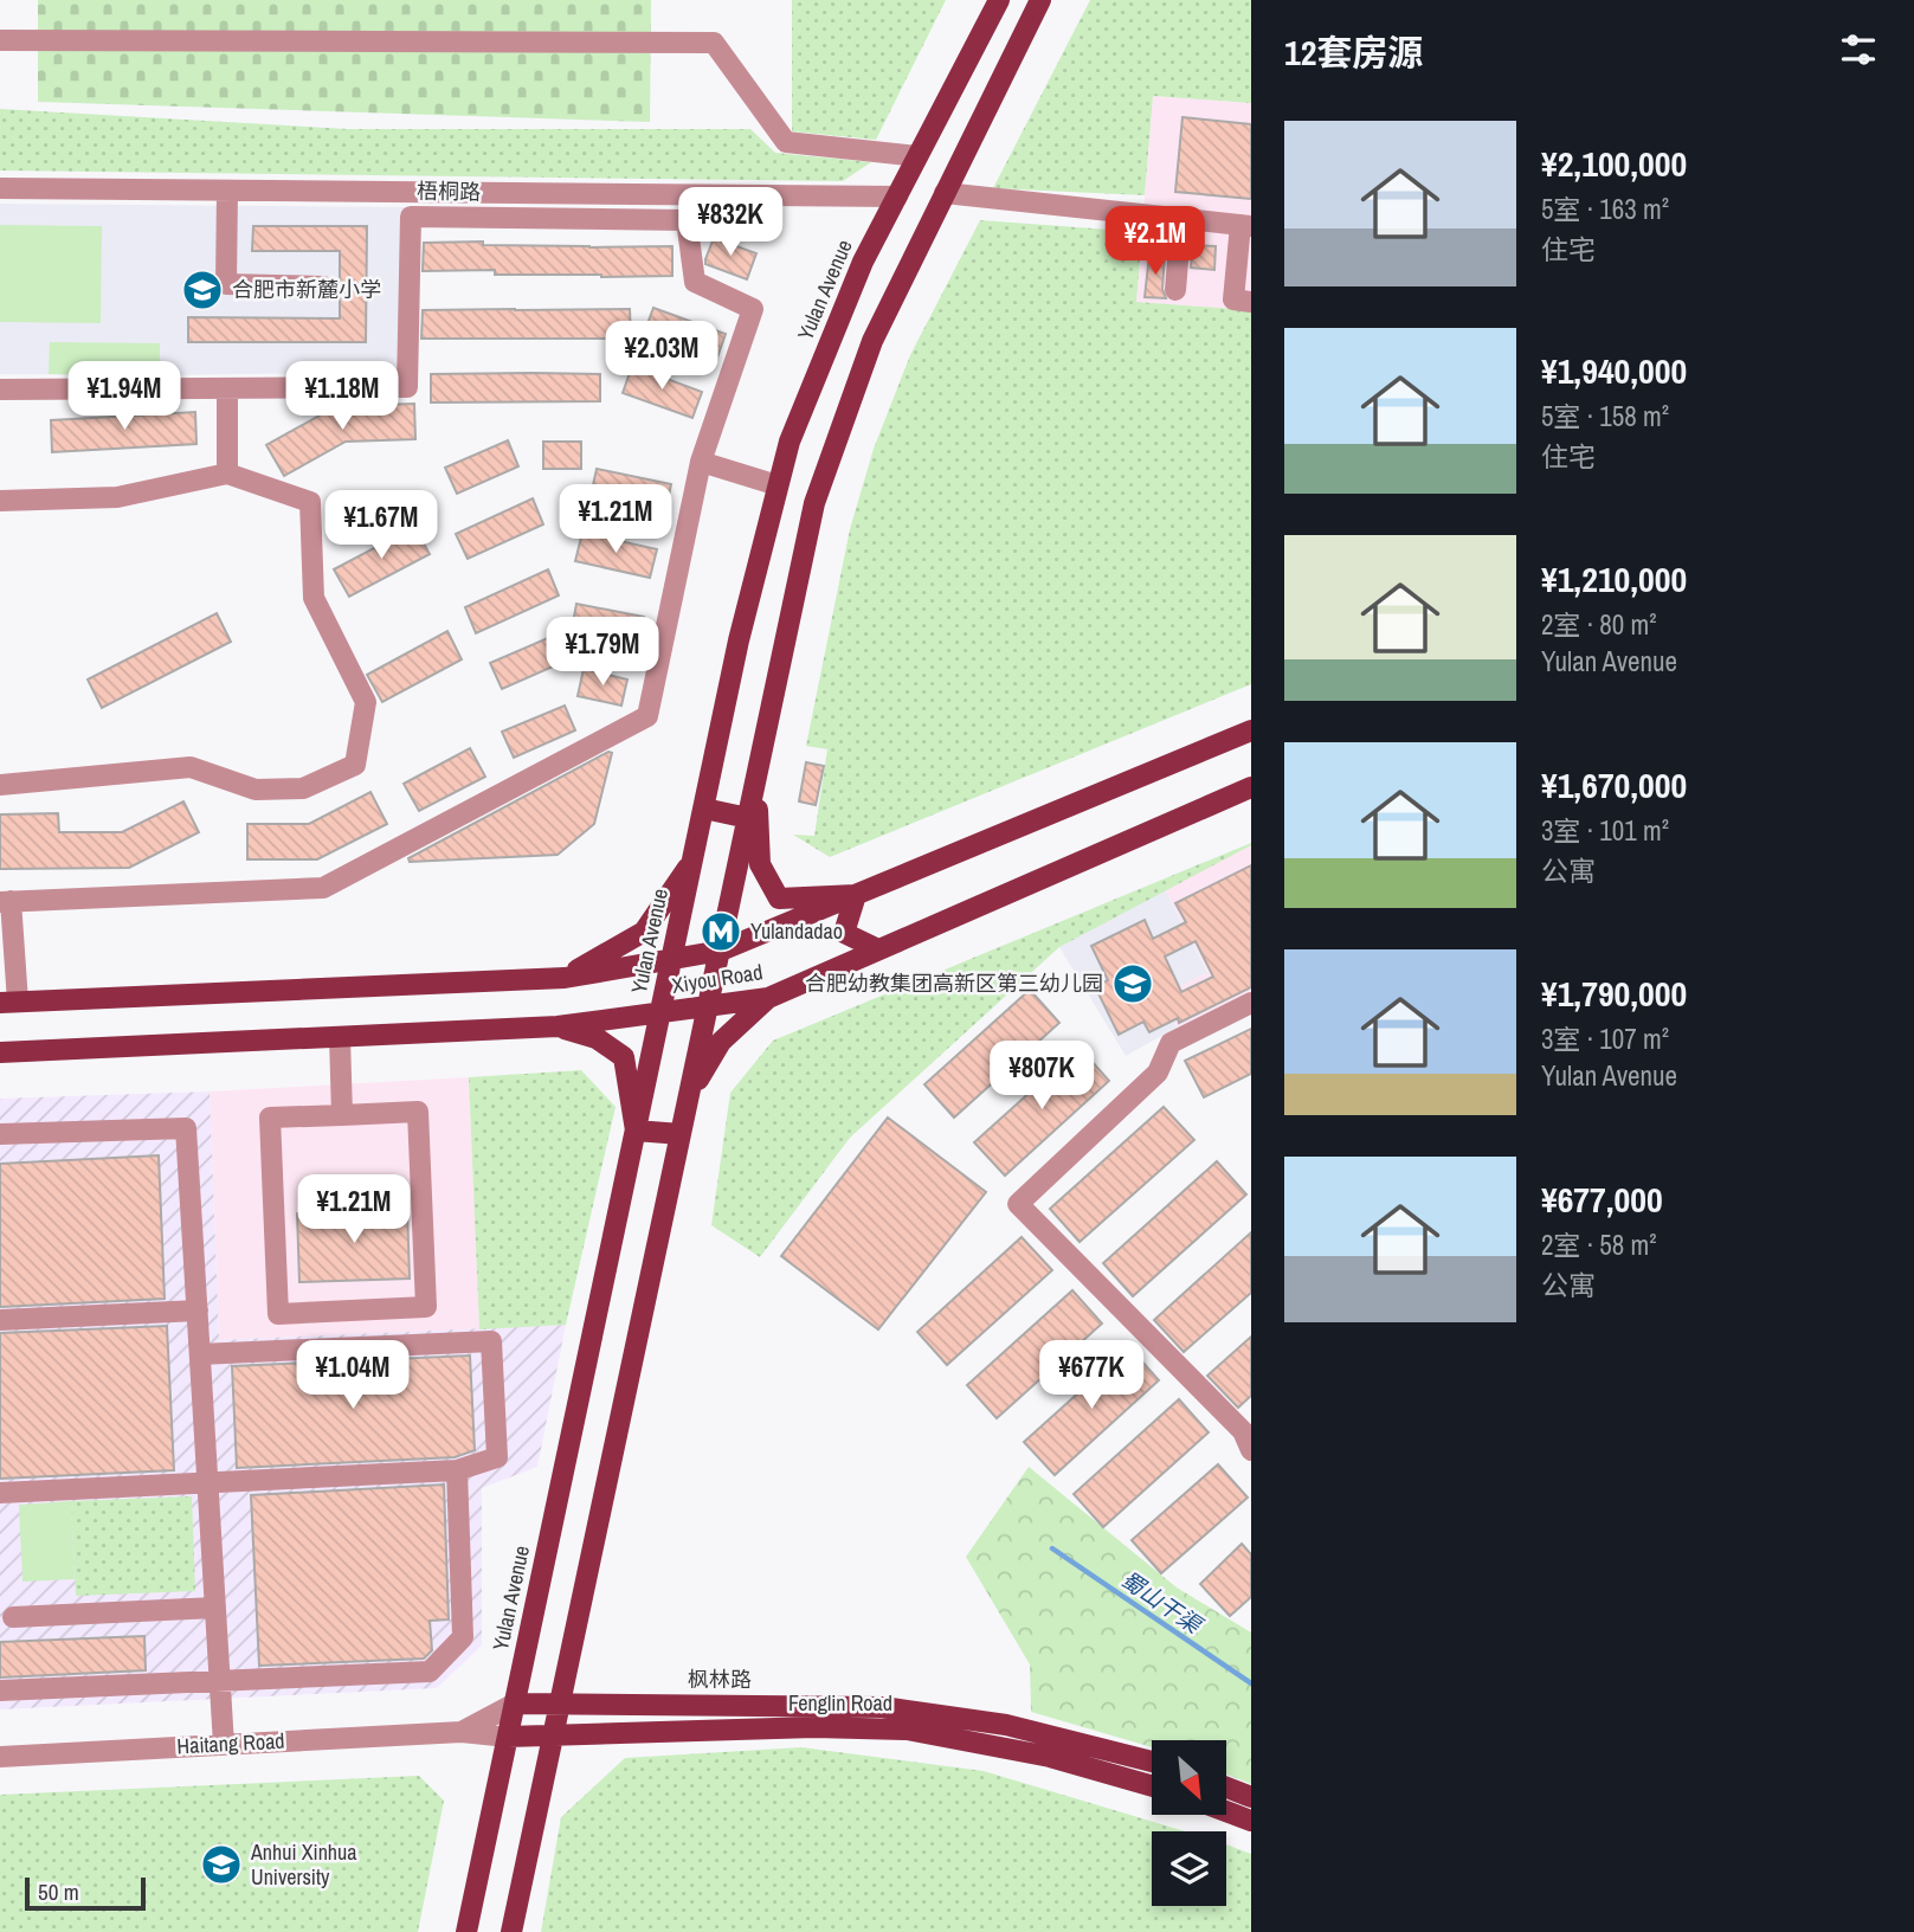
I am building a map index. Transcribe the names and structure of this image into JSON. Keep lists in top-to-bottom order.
{
  "streets": {
    "main road": [
      "Yulan Avenue",
      "Xiyou Road",
      "枫林路",
      "Fenglin Road"
    ],
    "street": ["梧桐路", "Haitang Road"]
  },
  "crossings": [
    ["梧桐路", "Yulan Avenue"],
    ["Yulan Avenue", "Xiyou Road"],
    ["Yulan Avenue", "枫林路"],
    ["Yulan Avenue", "Fenglin Road"],
    ["Yulan Avenue", "Haitang Road"],
    ["Fenglin Road", "Haitang Road"]
  ],
  "water": ["蜀山干渠"],
  "places": {
    "school or university": ["合肥市新麓小学", "合肥幼教集团高新区第三幼儿园", "Anhui Xinhua University"],
    "metro station": ["Yulandadao"]
  },
  "scale_bar": "50 m",
  "north": "bottom right",
  "page": {
    "heading": "12套房源",
    "list": [
      {
        "name": "¥2,100,000",
        "note": "5室 · 163 m² · 住宅"
      },
      {
        "name": "¥1,940,000",
        "note": "5室 · 158 m² · 住宅"
      },
      {
        "name": "¥1,210,000",
        "note": "2室 · 80 m² · Yulan Avenue"
      },
      {
        "name": "¥1,670,000",
        "note": "3室 · 101 m² · 公寓"
      },
      {
        "name": "¥1,790,000",
        "note": "3室 · 107 m² · Yulan Avenue"
      },
      {
        "name": "¥677,000",
        "note": "2室 · 58 m² · 公寓"
      }
    ],
    "price": [
      "¥832K",
      "¥2.1M",
      "¥2.03M",
      "¥1.94M",
      "¥1.18M",
      "¥1.21M",
      "¥1.67M",
      "¥1.79M",
      "¥807K",
      "¥1.21M",
      "¥1.04M",
      "¥677K"
    ],
    "scale": "50 m"
  }
}
